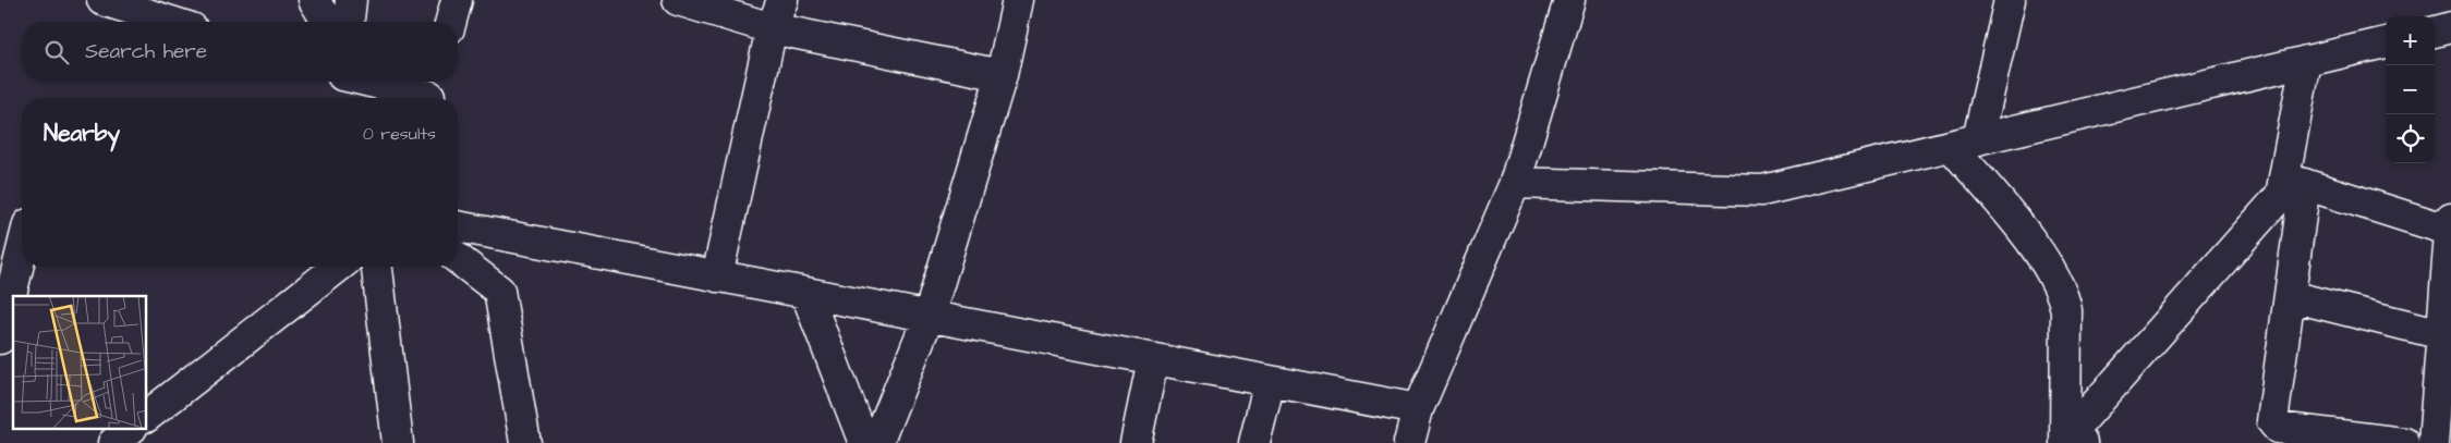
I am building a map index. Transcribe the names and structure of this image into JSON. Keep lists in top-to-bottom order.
{
  "page": {
    "map_buttons": ["+", "−"],
    "search": "Search here",
    "heading": ["Nearby", "0 results"]
  }
}
